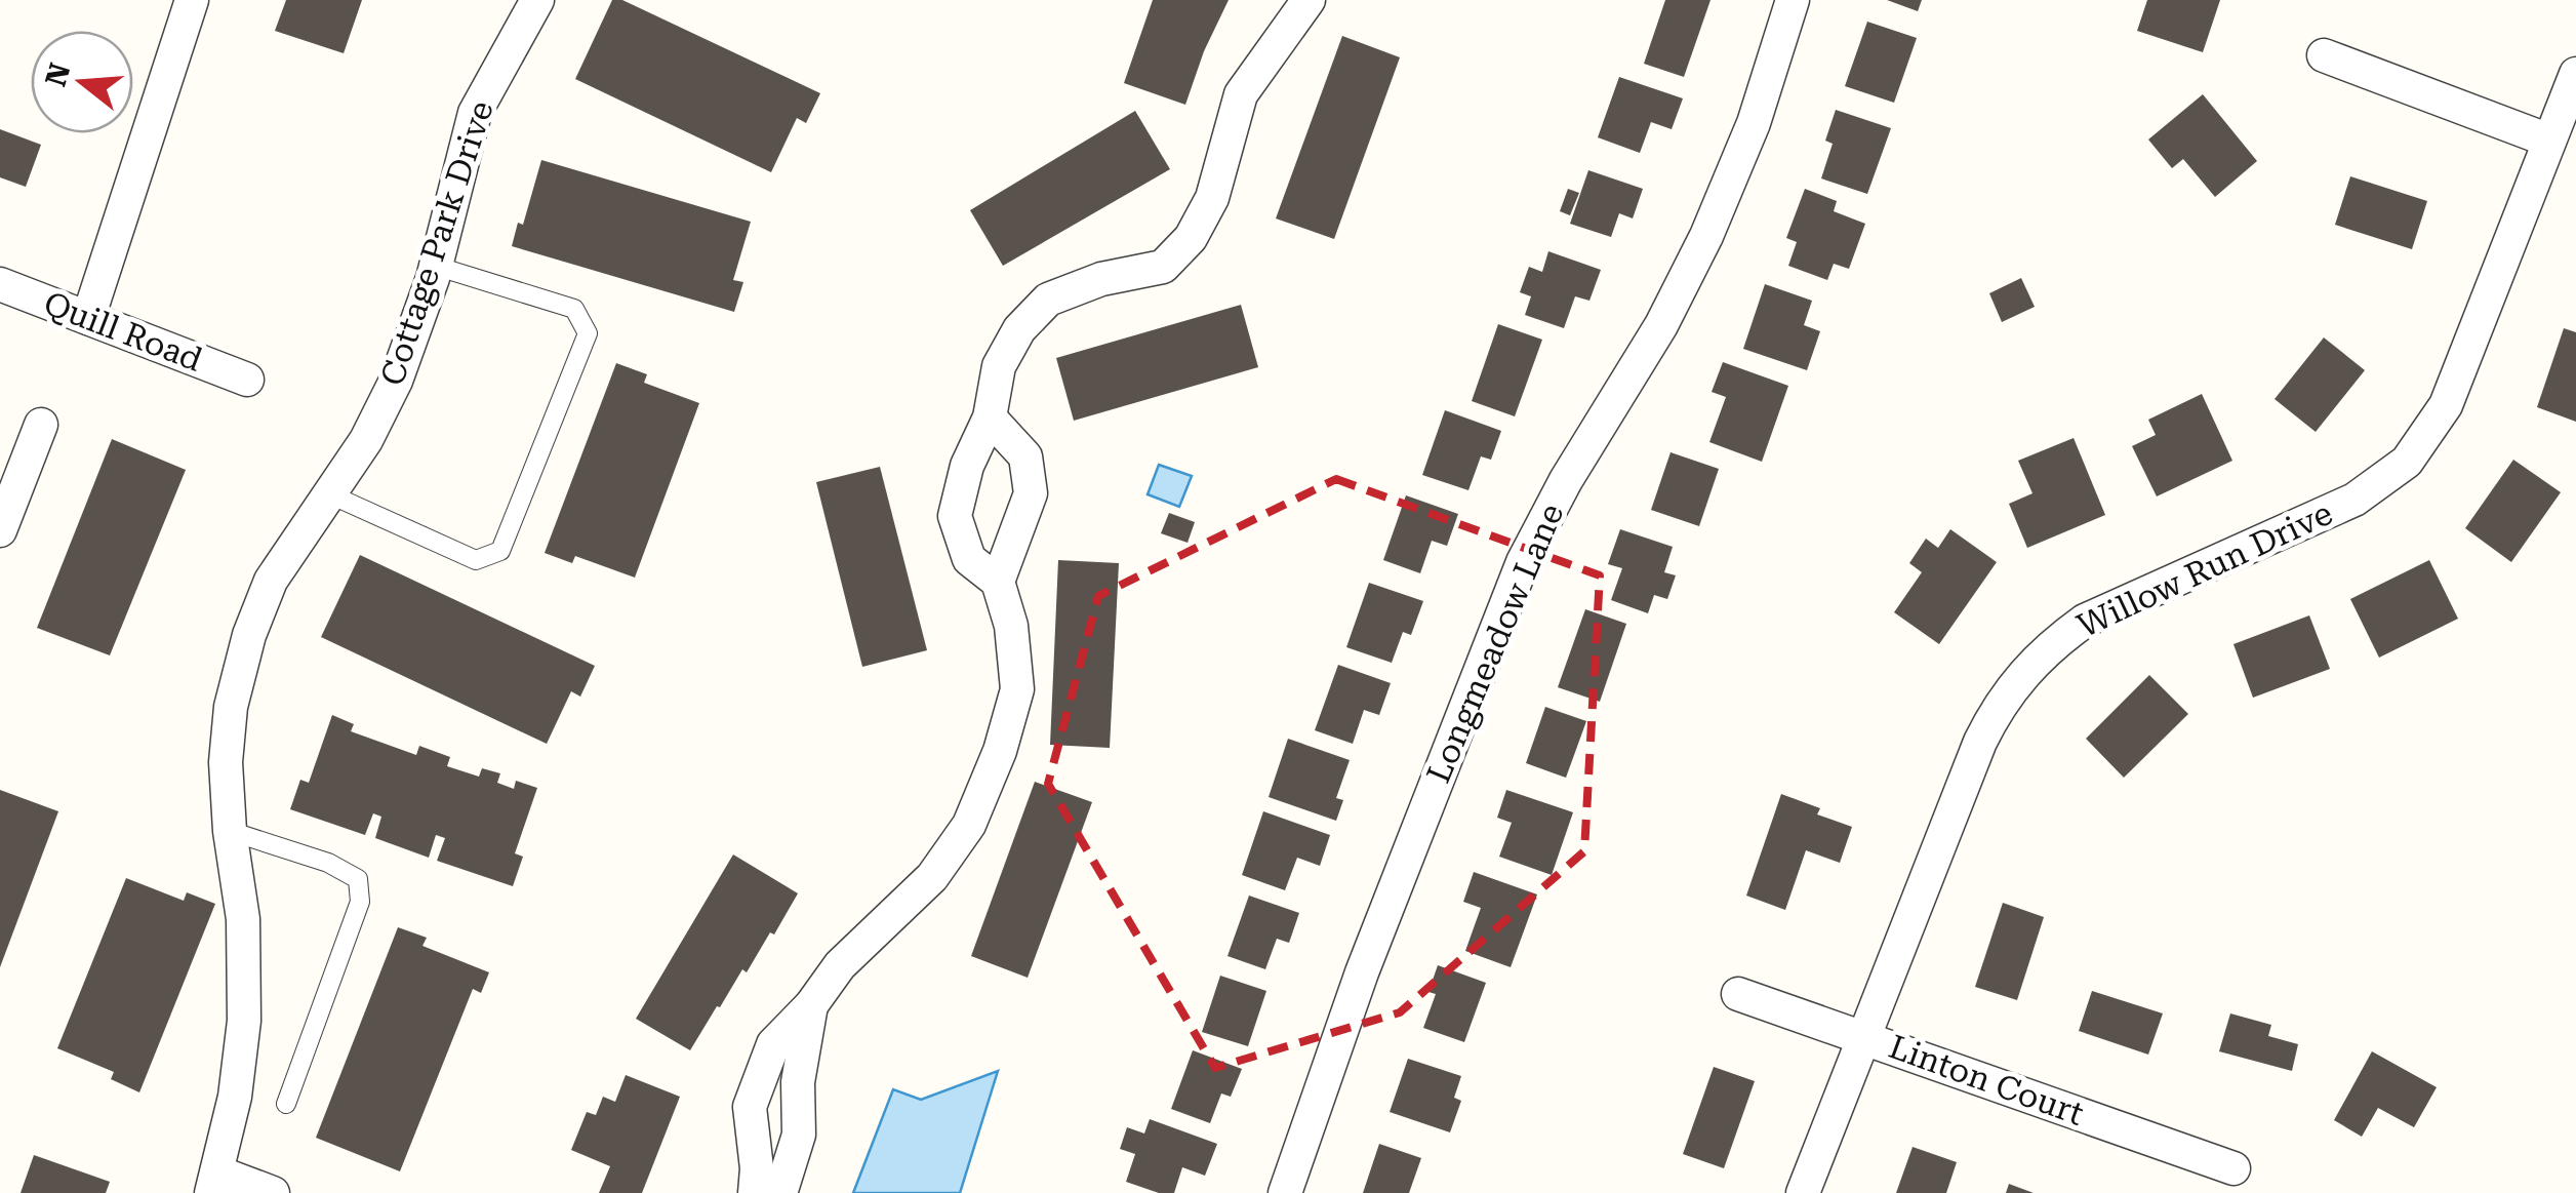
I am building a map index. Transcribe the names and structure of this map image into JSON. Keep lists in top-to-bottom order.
{
  "streets": {
    "street": [
      "Cottage Park Drive",
      "Quill Road",
      "Willow Run Drive",
      "Longmeadow Lane",
      "Linton Court"
    ]
  },
  "crossings": [
    ["Willow Run Drive", "Linton Court"]
  ],
  "north": "left"
}
